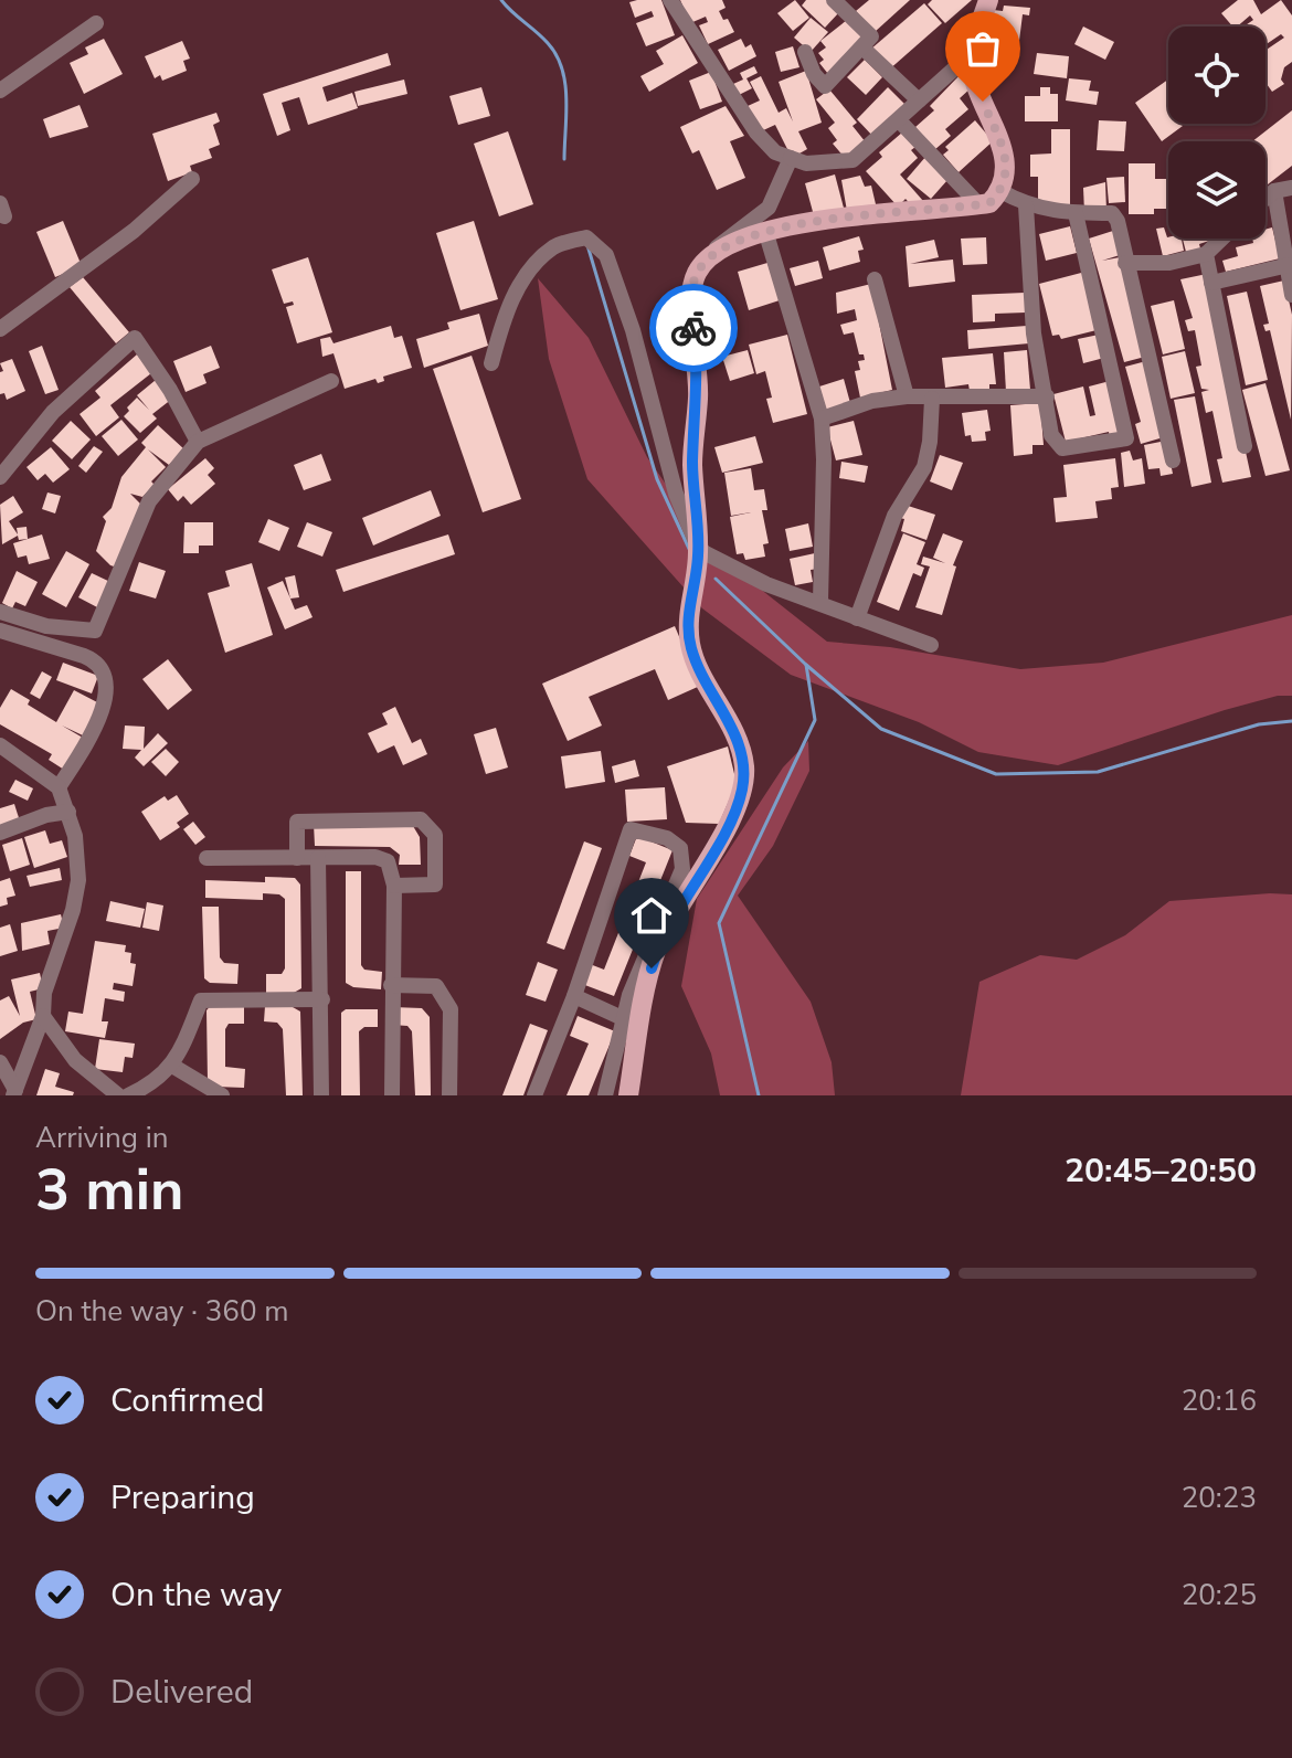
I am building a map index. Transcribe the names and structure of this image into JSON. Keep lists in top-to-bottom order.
{
  "page": {
    "heading": ["3 min", "Arriving in", "20:45–20:50"],
    "bar": "On the way · 360 m",
    "list": [
      ["Confirmed", "20:16"],
      ["Preparing", "20:23"],
      ["On the way", "20:25"],
      "Delivered"
    ]
  }
}
